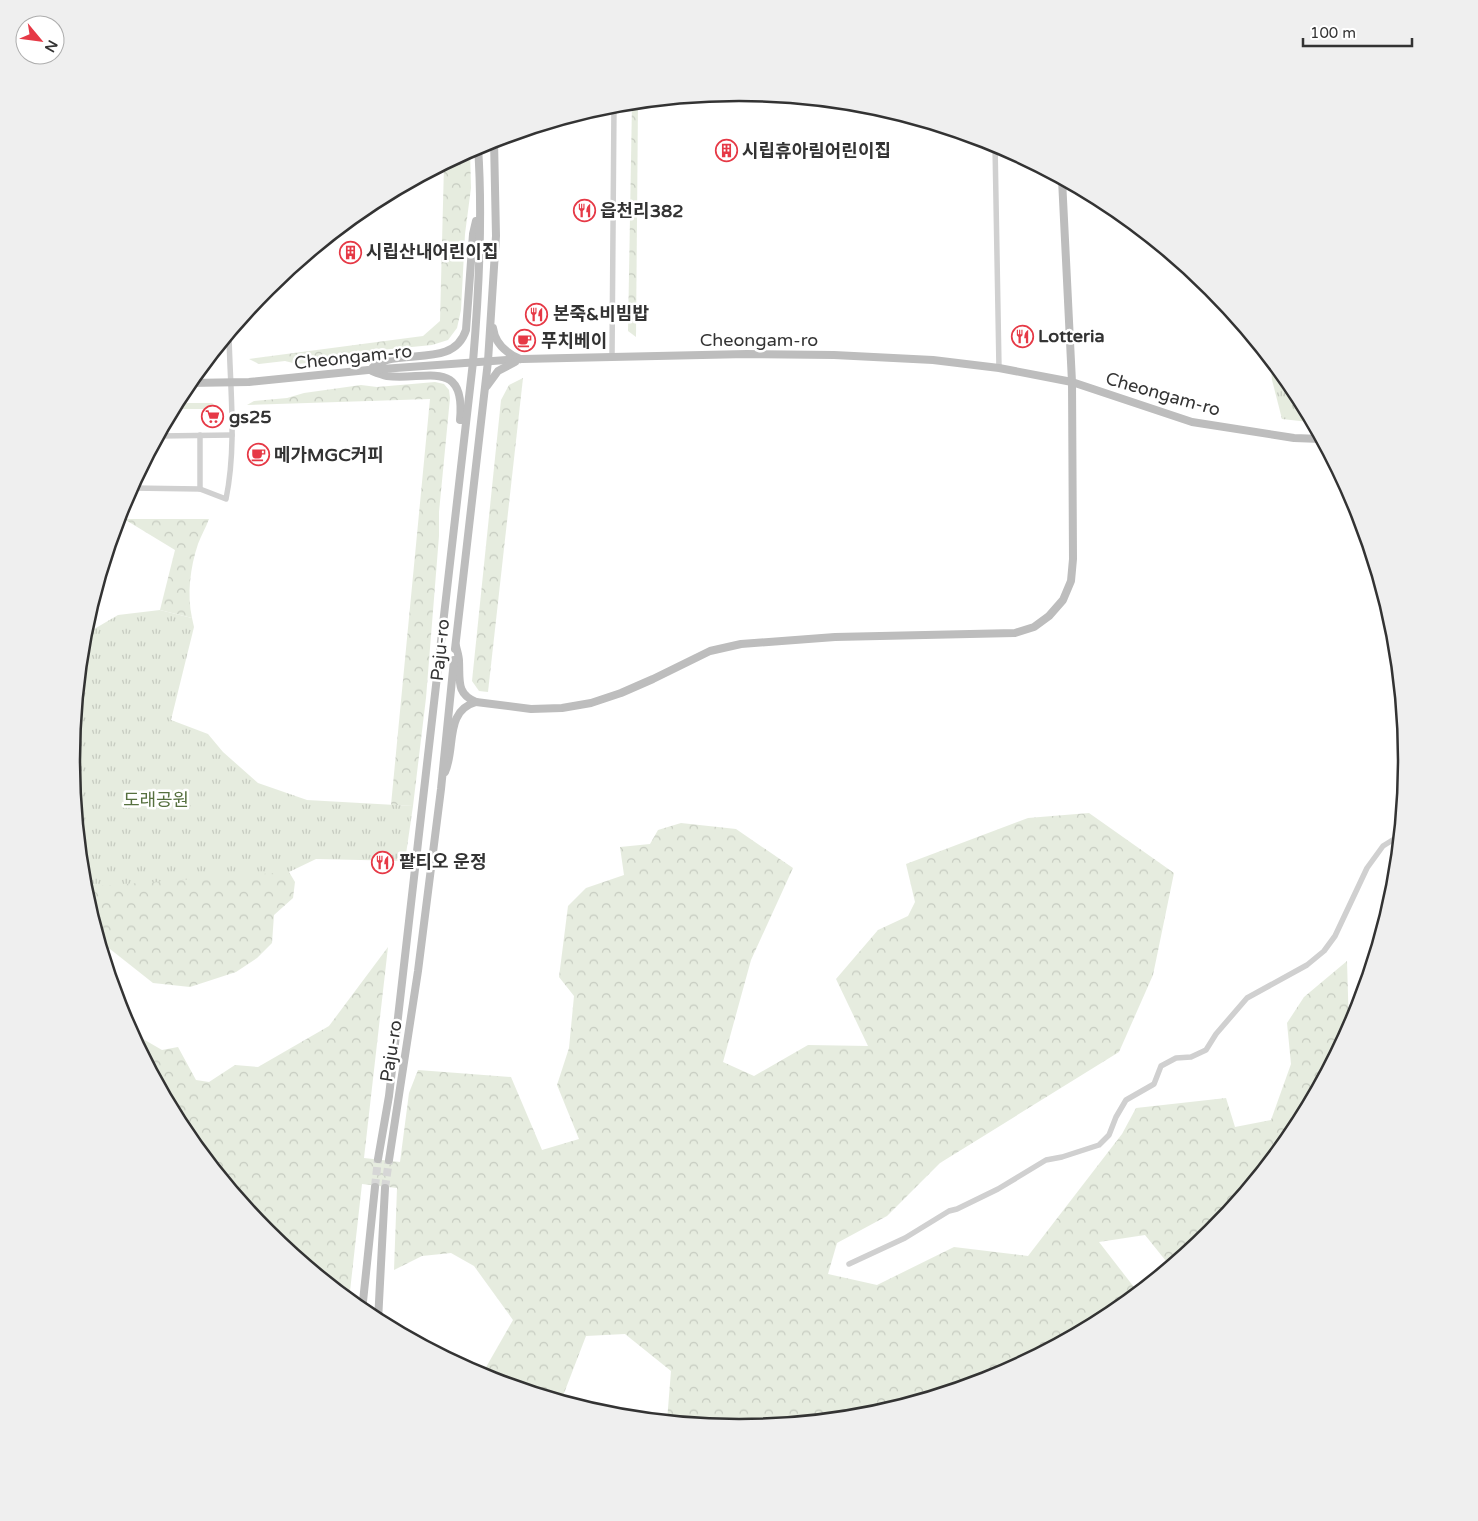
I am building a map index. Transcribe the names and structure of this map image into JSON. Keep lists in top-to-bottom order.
{
  "streets": {
    "main road": ["Cheongam-ro", "Paju-ro"]
  },
  "crossings": [
    ["Cheongam-ro", "Paju-ro"]
  ],
  "parks": ["도래공원"],
  "places": {
    "building": ["시립휴아림어린이집", "시립산내어린이집"],
    "restaurant": [
      "읍천리382",
      "본죽&비빔밥",
      "Lotteria",
      "팥티오 운정"
    ],
    "cafe": ["푸치베이", "메가MGC커피"],
    "supermarket": ["gs25"]
  },
  "scale_bar": "100 m",
  "north": "bottom right"
}
